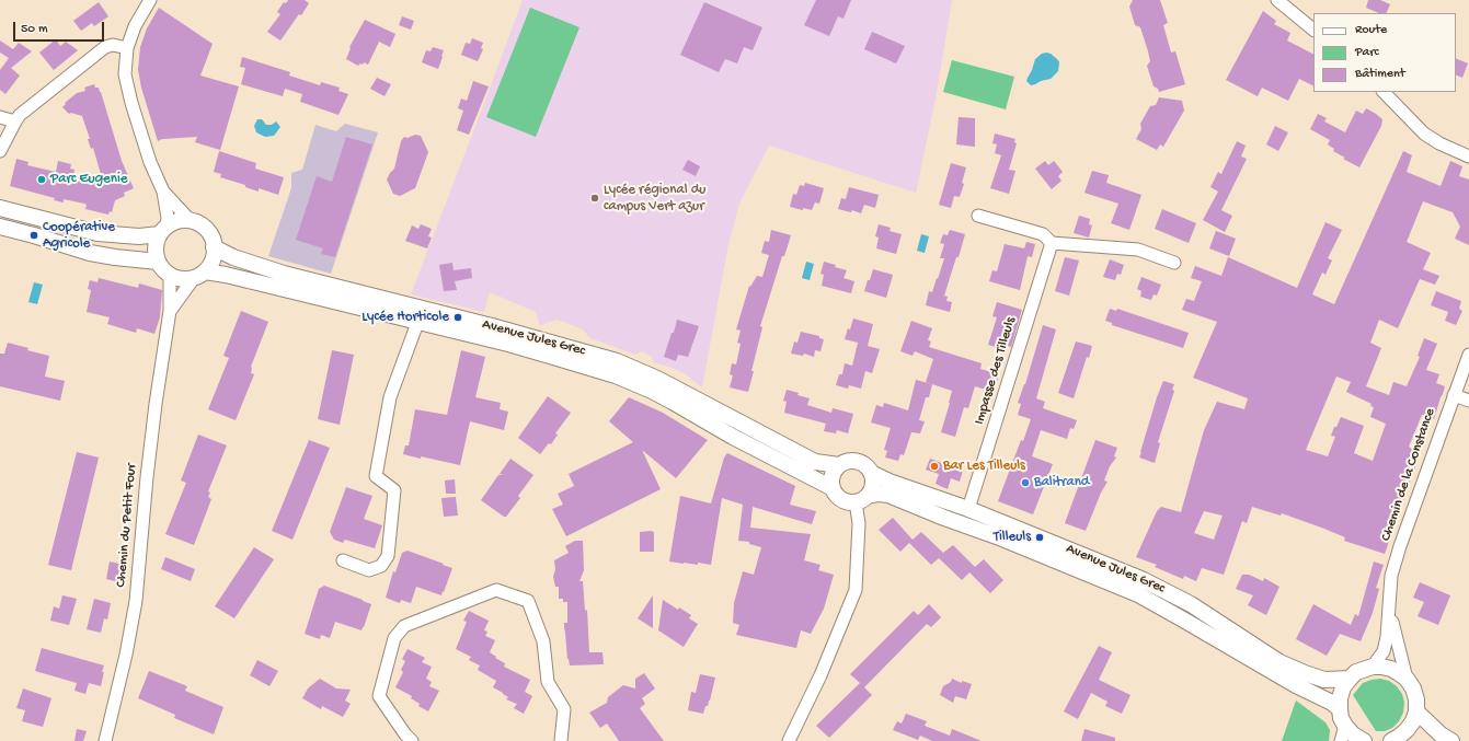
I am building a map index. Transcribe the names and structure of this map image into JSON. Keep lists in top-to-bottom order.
{
  "streets": {
    "street": [
      "Avenue Jules Grec",
      "Impasse des Tilleuls",
      "Chemin de la Constance",
      "Chemin du Petit Four"
    ]
  },
  "crossings": [
    ["Avenue Jules Grec", "Impasse des Tilleuls"],
    ["Avenue Jules Grec", "Chemin du Petit Four"]
  ],
  "places": [
    "Parc Eugenie",
    "Lycée régional du campus Vert azur",
    "Coopérative Agricole",
    "Lycée Horticole",
    "Bar Les Tilleuls",
    "Balitrand",
    "Tilleuls"
  ],
  "legend": ["Route", "Parc", "Bâtiment"],
  "scale_bar": "50 m"
}
